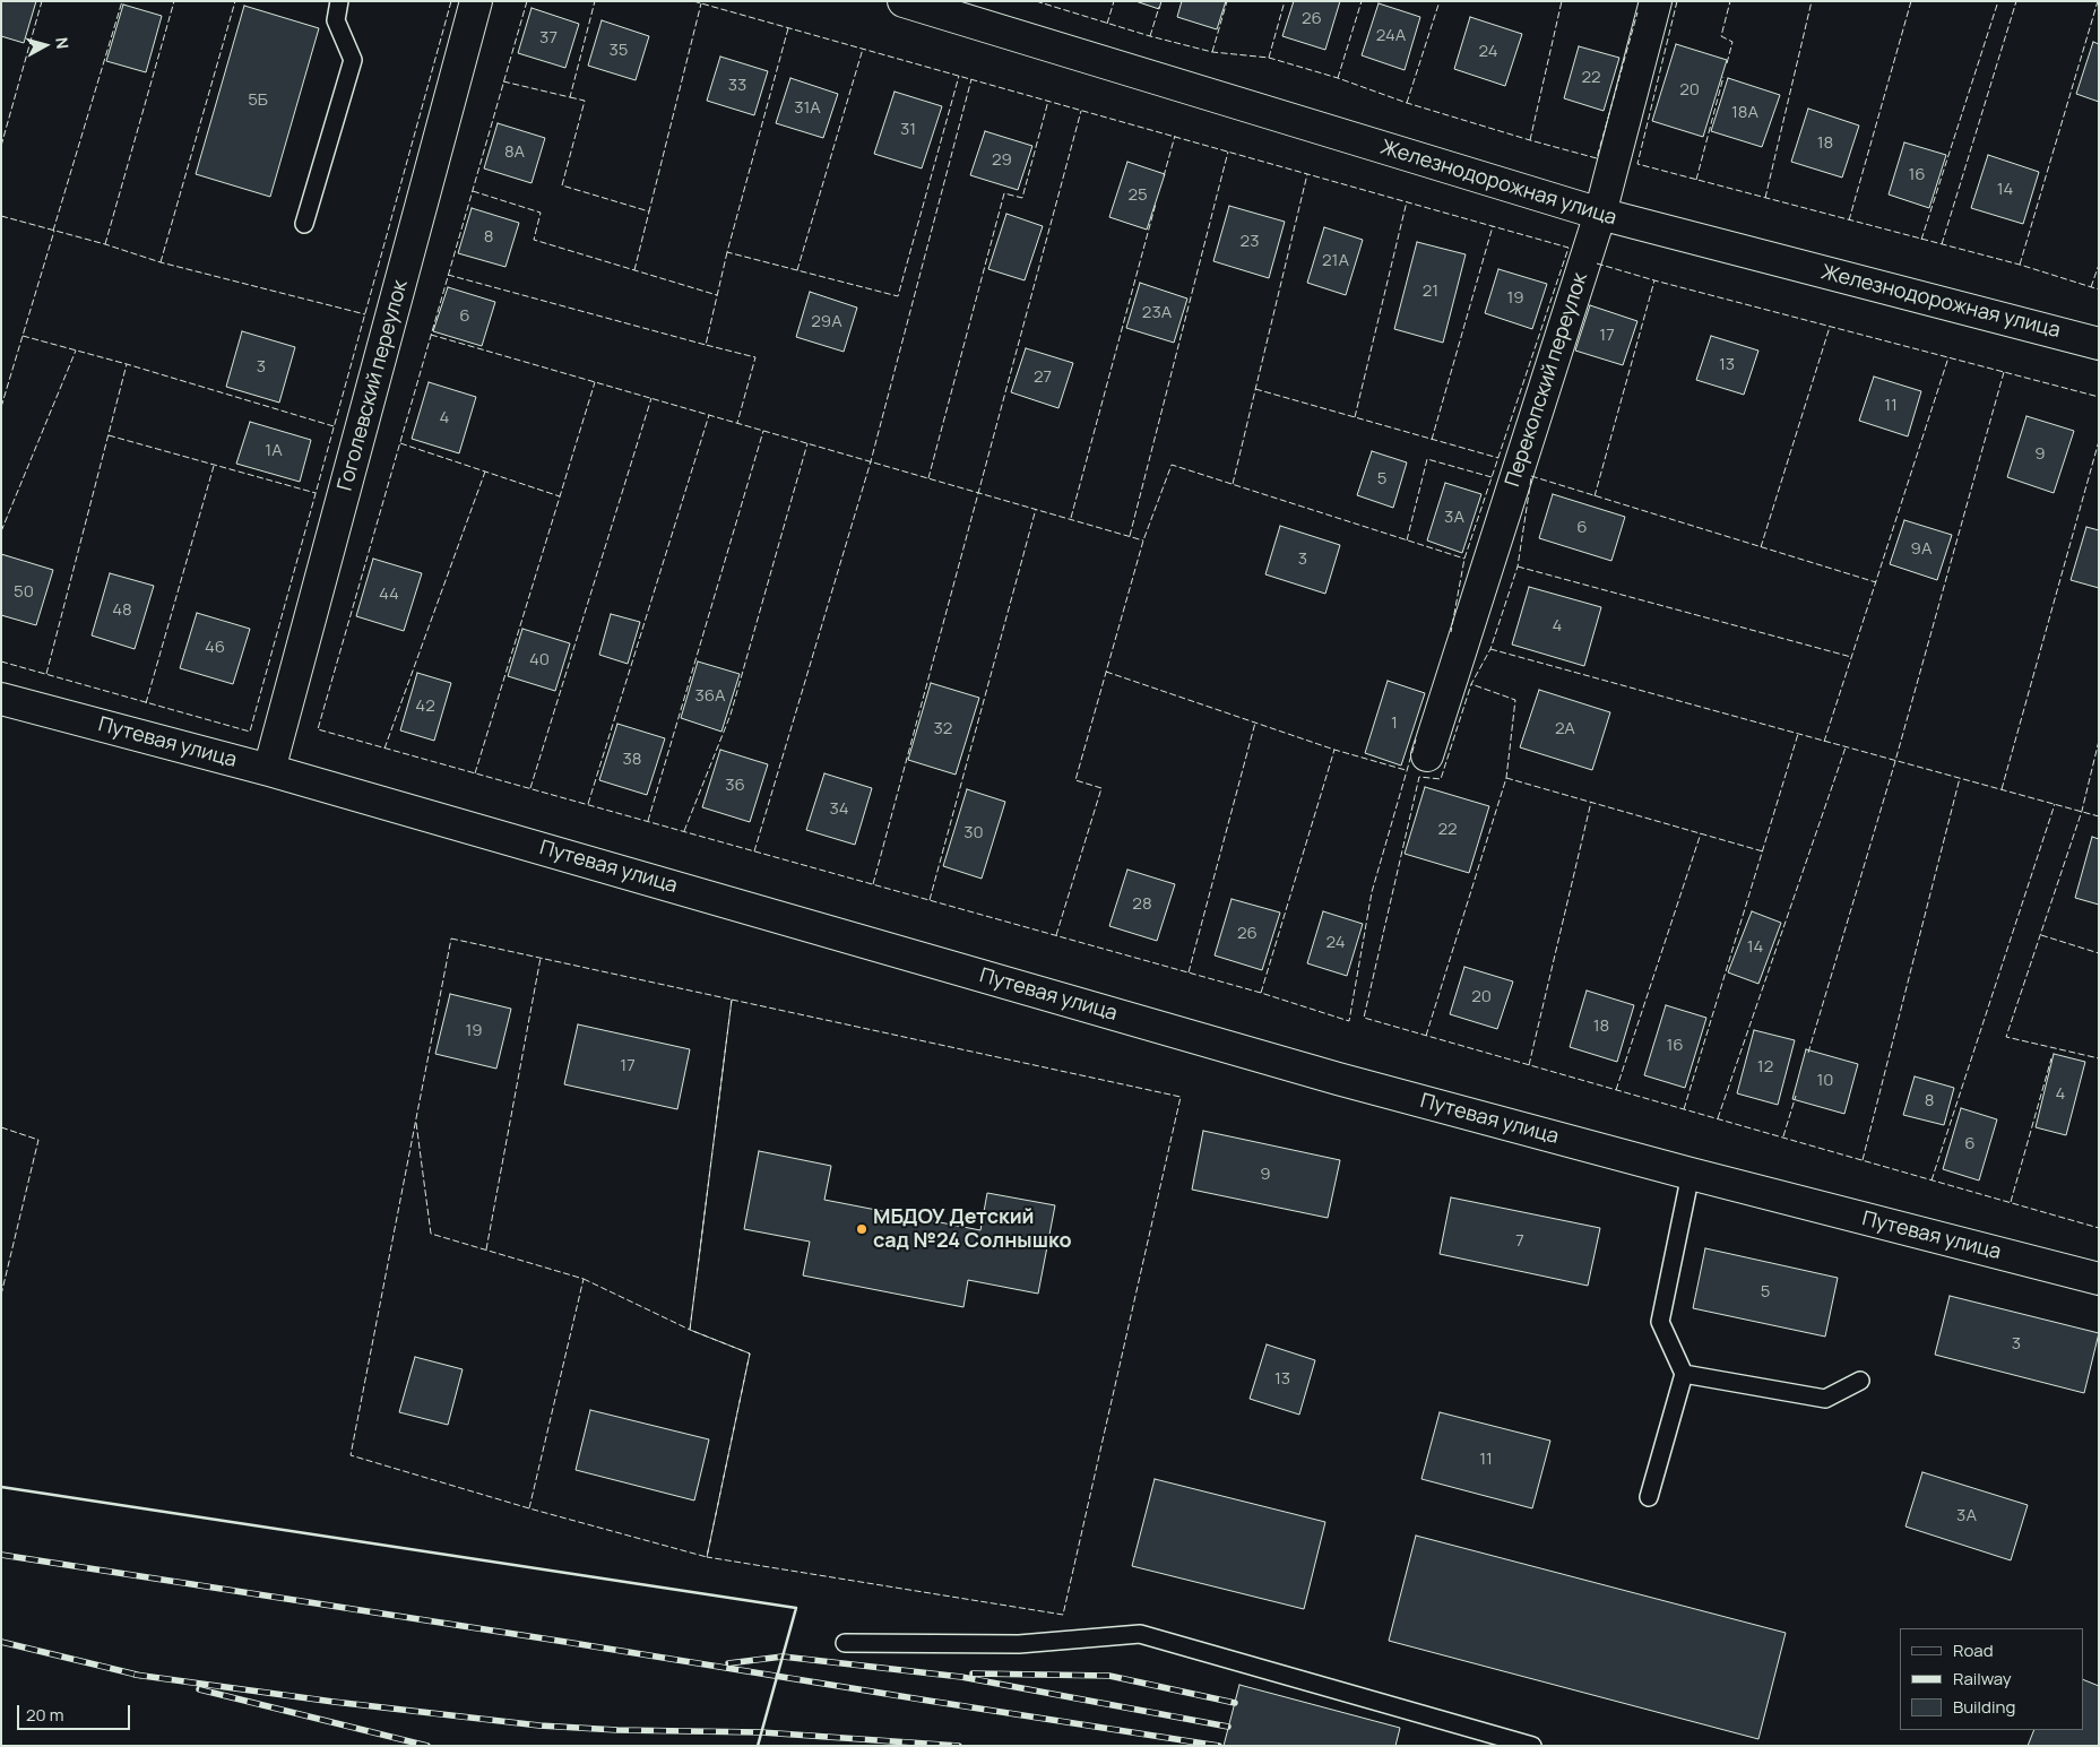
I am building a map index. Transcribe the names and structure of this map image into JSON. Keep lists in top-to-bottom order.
{
  "streets": {
    "street": [
      "Железнодорожная улица",
      "Перекопский переулок",
      "Гоголевский переулок",
      "Путевая улица"
    ]
  },
  "crossings": [
    ["Железнодорожная улица", "Перекопский переулок"],
    ["Гоголевский переулок", "Путевая улица"]
  ],
  "places": ["МБДОУ Детский сад №24 Солнышко"],
  "house_numbers": [
    "26",
    "24А",
    "37",
    "35",
    "24",
    "22",
    "33",
    "20",
    "5Б",
    "31А",
    "18А",
    "31",
    "18",
    "8А",
    "29",
    "16",
    "14",
    "25",
    "8",
    "23",
    "21А",
    "21",
    "19",
    "23А",
    "6",
    "29А",
    "17",
    "13",
    "3",
    "27",
    "11",
    "4",
    "1А",
    "9",
    "5",
    "3А",
    "6",
    "9А",
    "3",
    "50",
    "44",
    "48",
    "4",
    "46",
    "40",
    "36А",
    "42",
    "1",
    "32",
    "2А",
    "38",
    "36",
    "34",
    "22",
    "30",
    "28",
    "26",
    "24",
    "14",
    "20",
    "18",
    "19",
    "16",
    "17",
    "12",
    "10",
    "4",
    "8",
    "6",
    "9",
    "7",
    "5",
    "3",
    "13",
    "11",
    "3А"
  ],
  "legend": ["Road", "Railway", "Building"],
  "scale_bar": "20 m",
  "north": "right"
}
